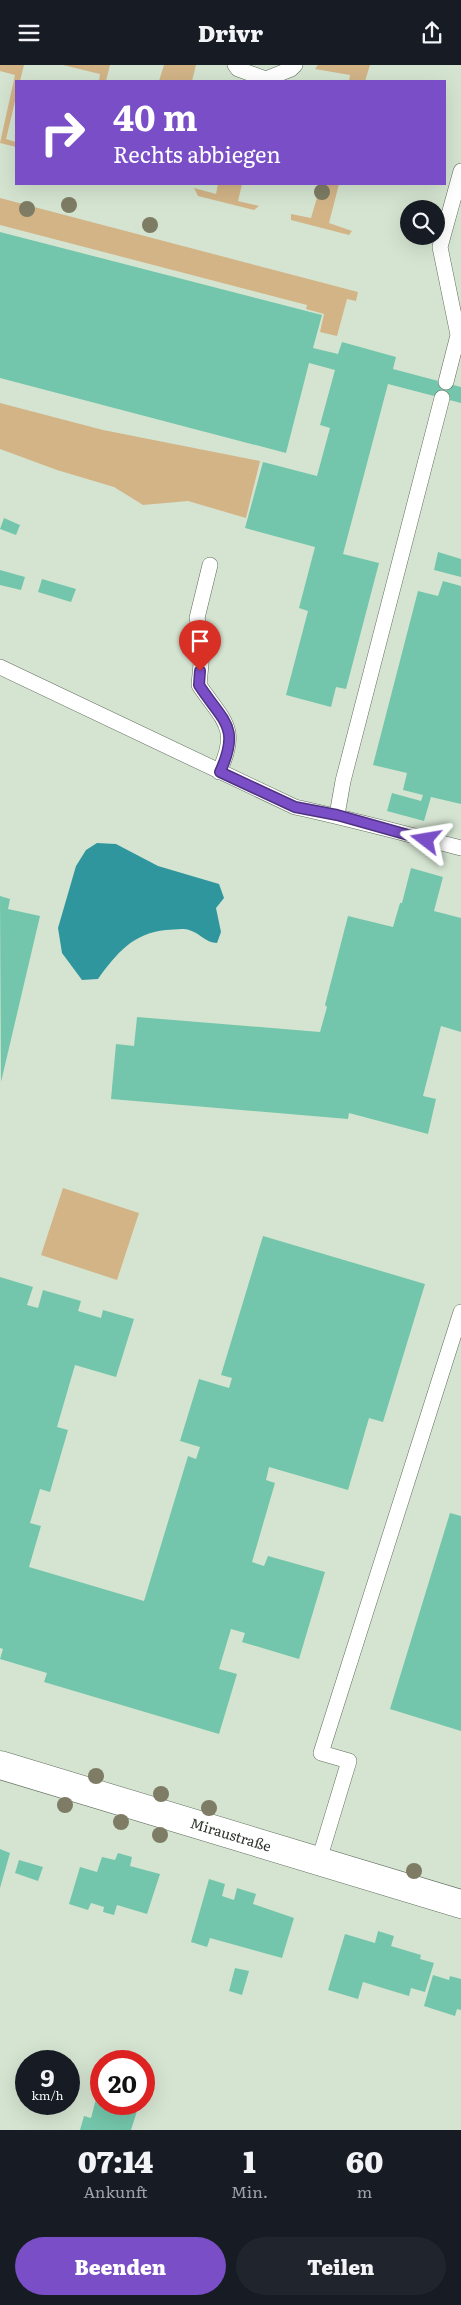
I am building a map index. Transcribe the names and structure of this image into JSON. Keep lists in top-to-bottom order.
{
  "streets": {
    "street": ["Miraustraße"]
  },
  "page": {
    "header": "Drivr",
    "turn": ["40 m", "Rechts abbiegen"],
    "speed": "9 km/h",
    "limit": "20",
    "eta": [
      "07:14",
      "Ankunft",
      "1",
      "Min.",
      "60",
      "m"
    ],
    "buttons": ["Beenden", "Teilen"]
  }
}
